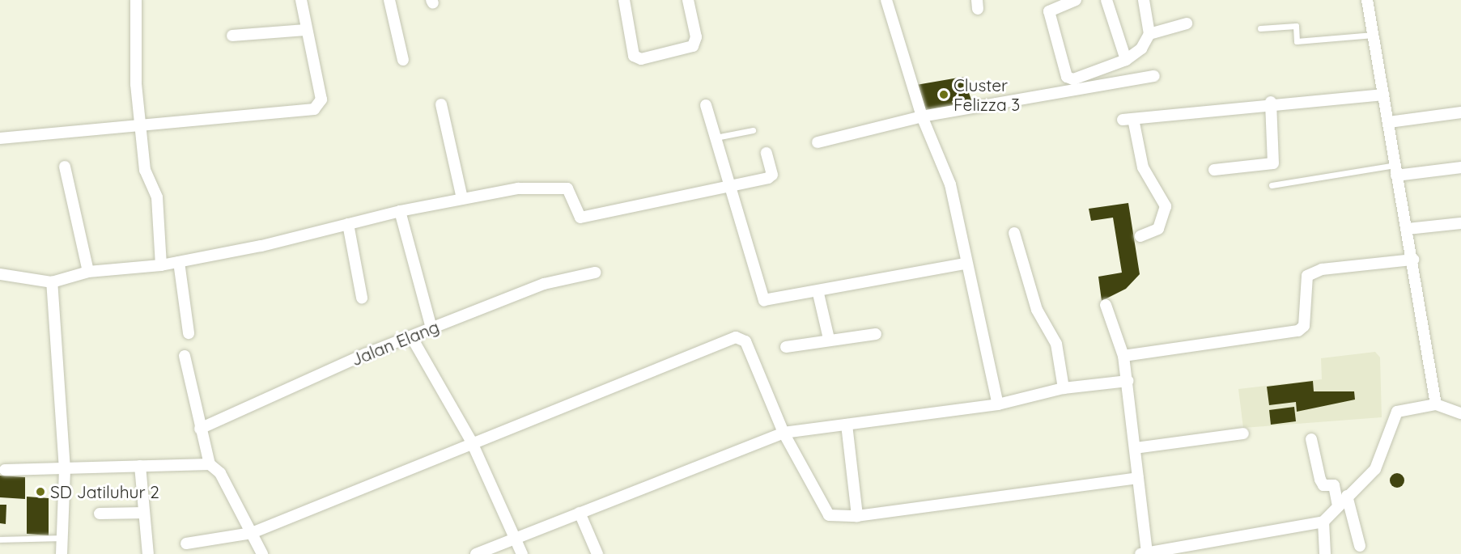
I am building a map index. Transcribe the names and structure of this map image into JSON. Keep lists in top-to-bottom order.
{
  "streets": {
    "street": ["Jalan Elang"]
  },
  "places": ["Cluster Felizza 3", "SD Jatiluhur 2"]
}
